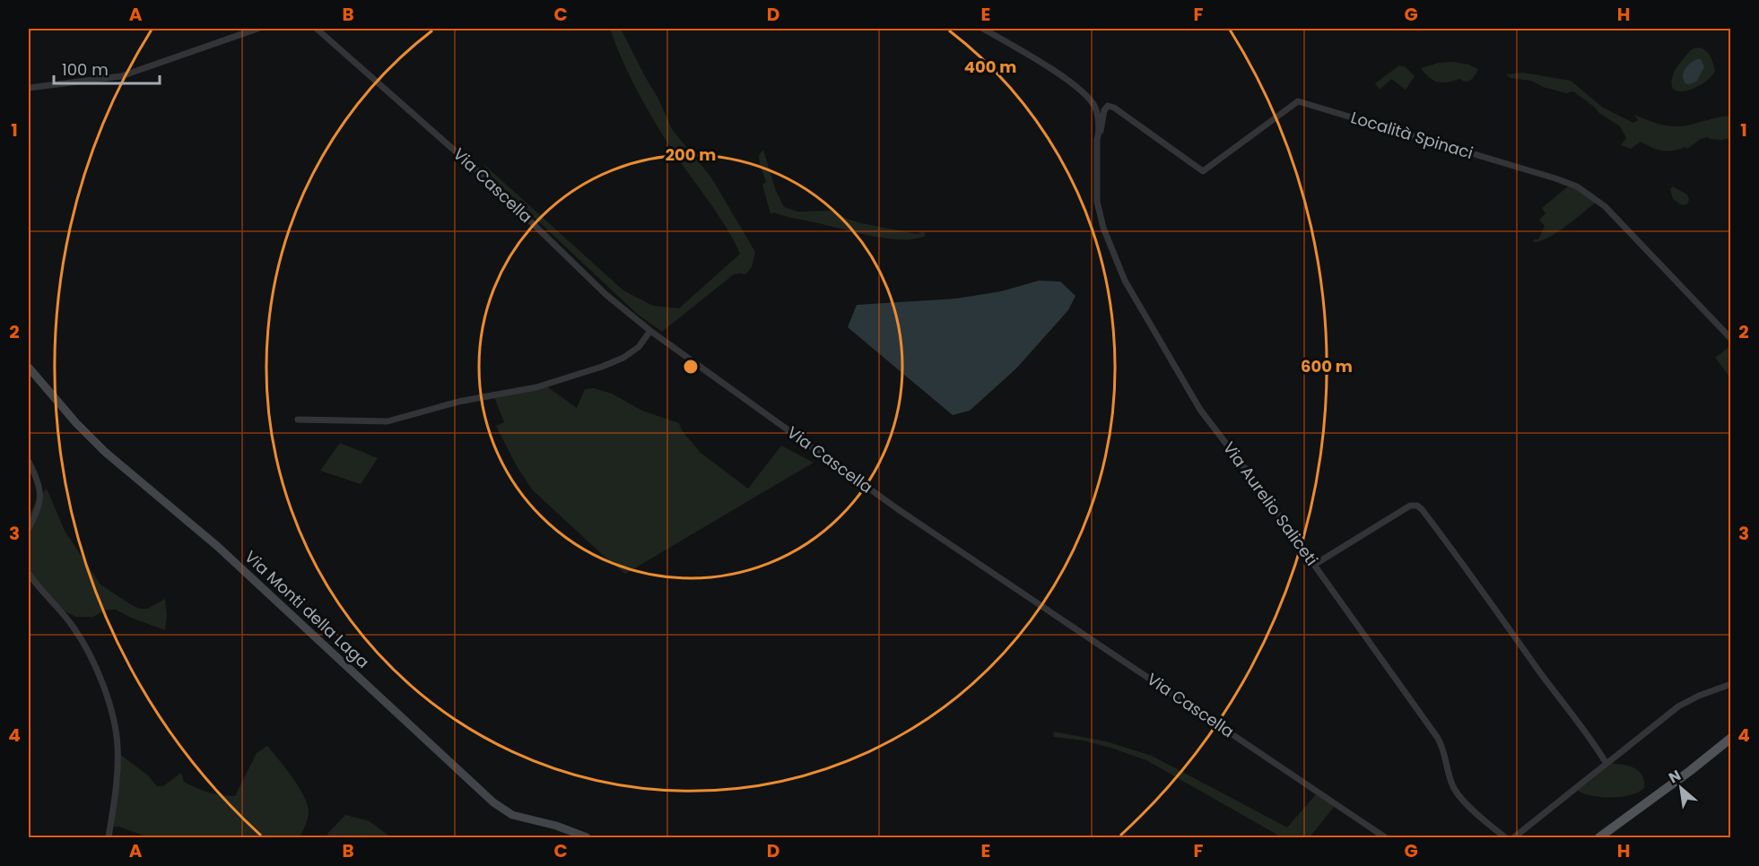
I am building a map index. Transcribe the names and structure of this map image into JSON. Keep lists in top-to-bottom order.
{
  "streets": {
    "street": [
      "Località Spinaci",
      "Via Cascella",
      "Via Aurelio Saliceti",
      "Via Monti della Laga"
    ]
  },
  "crossings": [
    ["Località Spinaci", "Via Aurelio Saliceti"]
  ],
  "scale_bar": "100 m",
  "north": "top left",
  "grid": {
    "columns": [
      "A",
      "B",
      "C",
      "D",
      "E",
      "F",
      "G",
      "H"
    ],
    "rows": [
      "1",
      "2",
      "3",
      "4"
    ]
  },
  "rings": ["400 m", "200 m", "600 m"]
}
